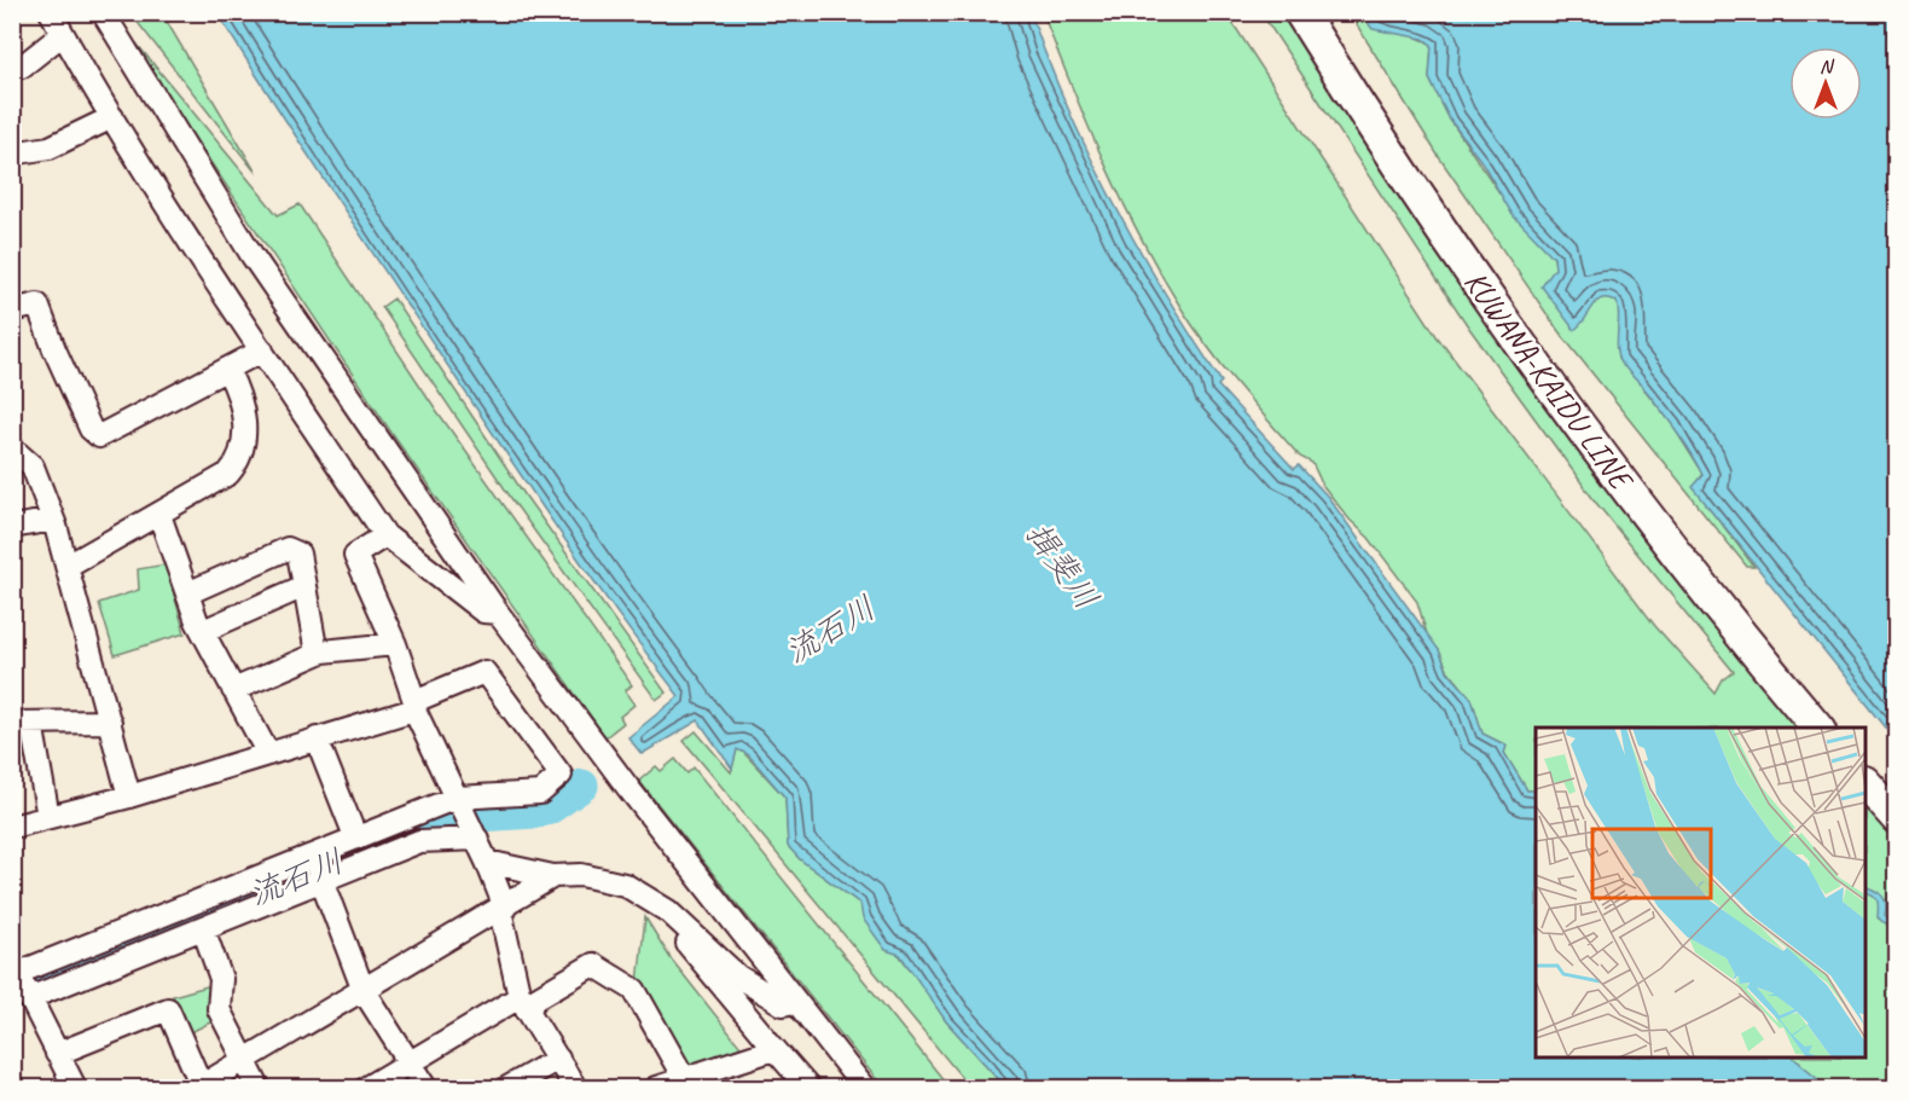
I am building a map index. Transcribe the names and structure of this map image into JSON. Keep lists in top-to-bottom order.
{
  "streets": {
    "main road": ["KUWANA-KAIDU LINE"]
  },
  "water": ["揖斐川", "流石川"],
  "north": "top"
}
